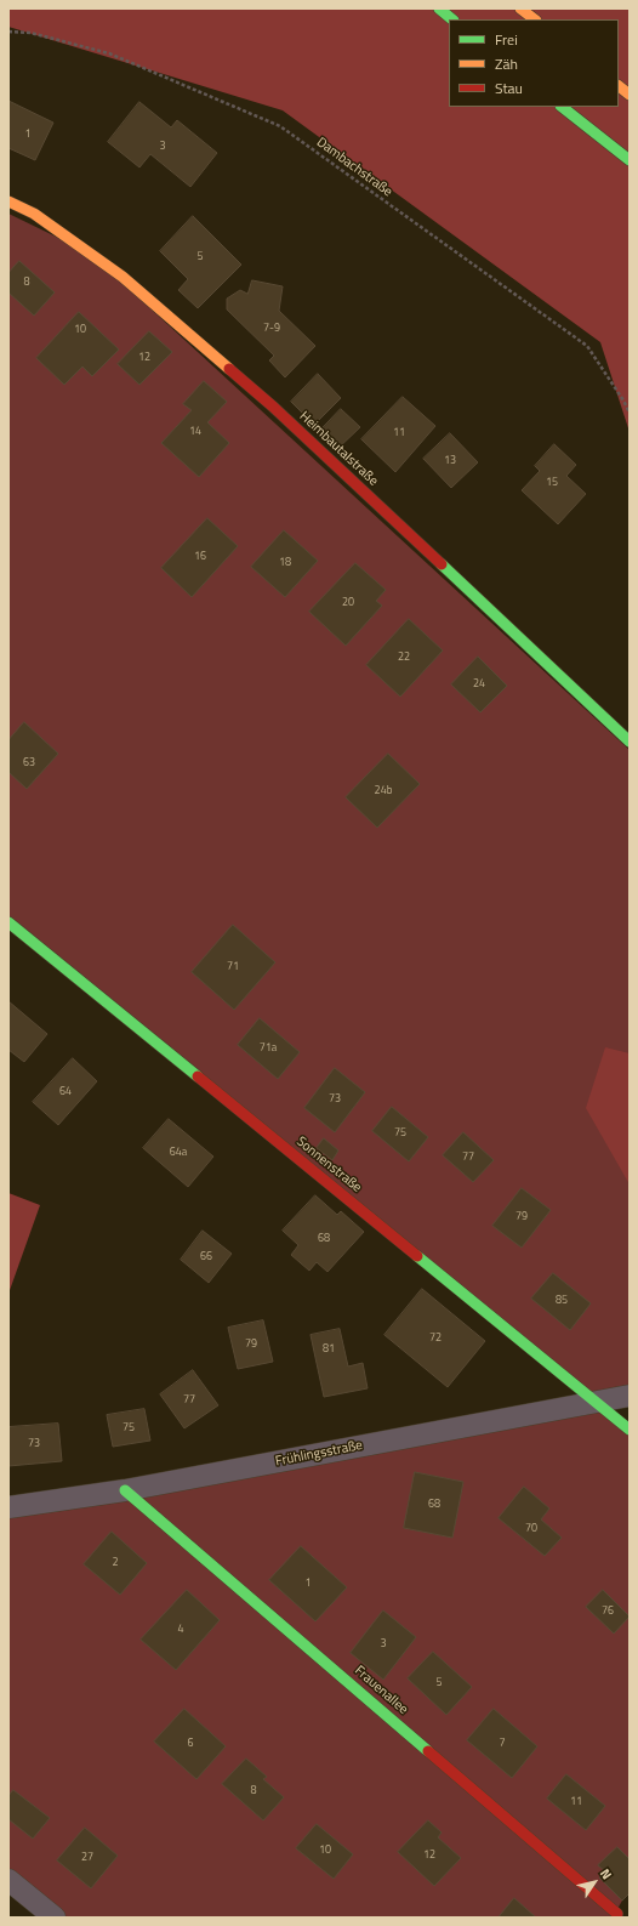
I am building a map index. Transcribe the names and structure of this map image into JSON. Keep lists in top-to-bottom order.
{
  "streets": {
    "main road": ["Heimbautalstraße", "Sonnenstraße", "Frauenallee"],
    "street": ["Frühlingsstraße"],
    "path": ["Dambachstraße"]
  },
  "crossings": [
    ["Sonnenstraße", "Frühlingsstraße"],
    ["Frühlingsstraße", "Frauenallee"]
  ],
  "house_numbers": [
    "1",
    "3",
    "5",
    "8",
    "7-9",
    "10",
    "12",
    "14",
    "11",
    "13",
    "15",
    "16",
    "18",
    "20",
    "22",
    "24",
    "63",
    "24b",
    "71",
    "71a",
    "64",
    "73",
    "75",
    "64a",
    "77",
    "79",
    "68",
    "66",
    "85",
    "72",
    "79",
    "81",
    "77",
    "75",
    "73",
    "68",
    "70",
    "2",
    "1",
    "76",
    "4",
    "3",
    "5",
    "6",
    "7",
    "8",
    "11",
    "10",
    "12",
    "27"
  ],
  "legend": ["Frei", "Zäh", "Stau"],
  "north": "top right"
}
